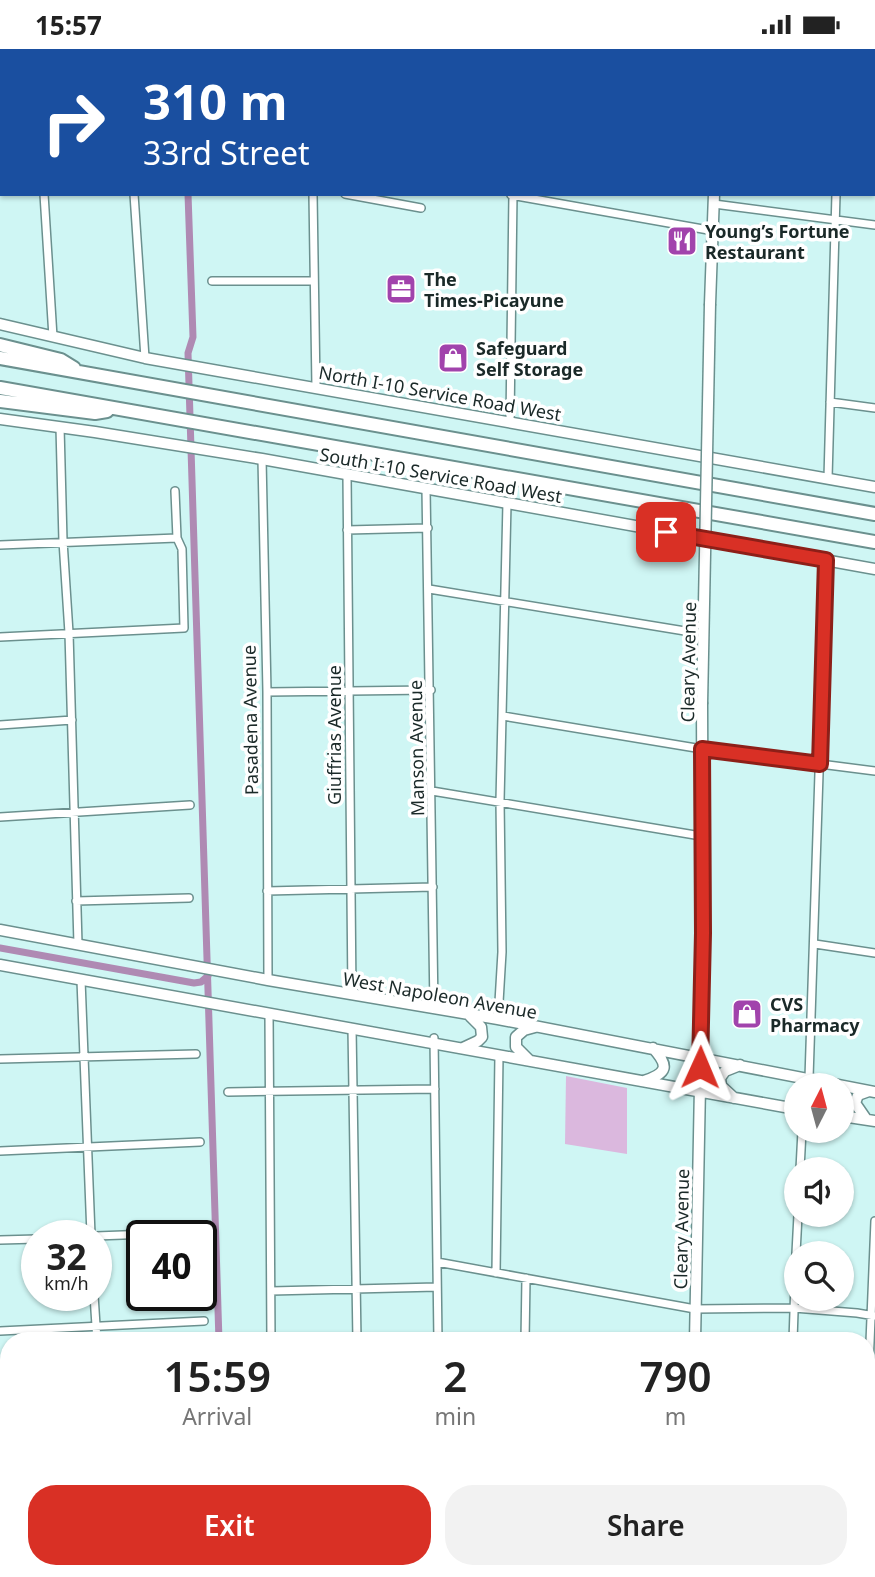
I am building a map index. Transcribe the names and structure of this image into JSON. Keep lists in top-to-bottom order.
{
  "streets": {
    "street": [
      "North I-10 Service Road West",
      "South I-10 Service Road West",
      "Cleary Avenue",
      "Pasadena Avenue",
      "Giuffrias Avenue",
      "Manson Avenue",
      "West Napoleon Avenue"
    ]
  },
  "crossings": [
    ["South I-10 Service Road West", "Pasadena Avenue"],
    ["South I-10 Service Road West", "Giuffrias Avenue"],
    ["South I-10 Service Road West", "Manson Avenue"],
    ["Cleary Avenue", "West Napoleon Avenue"],
    ["Pasadena Avenue", "West Napoleon Avenue"],
    ["Giuffrias Avenue", "West Napoleon Avenue"],
    ["Manson Avenue", "West Napoleon Avenue"]
  ],
  "places": {
    "restaurant": ["Young’s Fortune Restaurant"],
    "office": ["The Times-Picayune"],
    "shop": ["Safeguard Self Storage", "CVS Pharmacy"]
  },
  "north": "top",
  "page": {
    "status": "15:57",
    "turn": ["310 m", "33rd Street"],
    "speed": "32 km/h",
    "limit": "40",
    "eta": [
      "15:59",
      "Arrival",
      "2",
      "min",
      "790",
      "m"
    ],
    "buttons": ["Exit", "Share"]
  }
}
